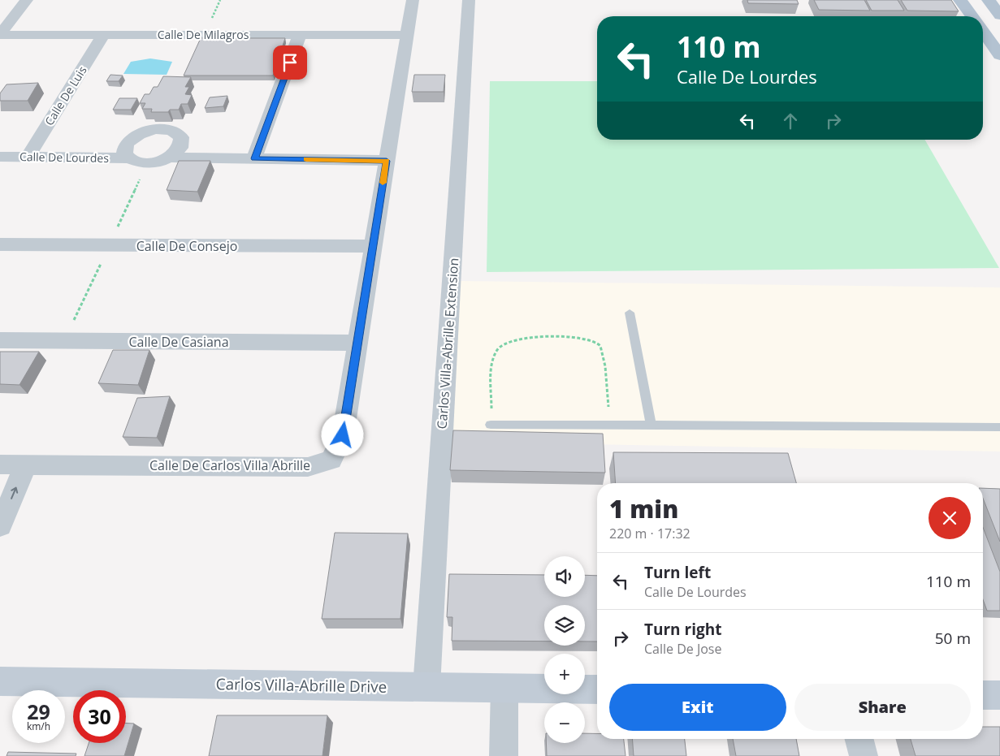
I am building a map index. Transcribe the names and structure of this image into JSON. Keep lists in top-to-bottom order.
{
  "streets": {
    "main road": ["Carlos Villa-Abrille Drive"],
    "street": [
      "Calle De Milagros",
      "Calle De Luis",
      "Calle De Lourdes",
      "Calle De Consejo",
      "Calle De Casiana",
      "Carlos Villa-Abrille Extension",
      "Calle De Carlos Villa Abrille"
    ]
  },
  "crossings": [
    ["Calle De Milagros", "Calle De Luis"],
    ["Calle De Milagros", "Calle De Carlos Villa Abrille"],
    ["Calle De Luis", "Calle De Lourdes"],
    ["Calle De Consejo", "Calle De Carlos Villa Abrille"],
    ["Calle De Casiana", "Calle De Carlos Villa Abrille"],
    ["Carlos Villa-Abrille Extension", "Carlos Villa-Abrille Drive"]
  ],
  "page": {
    "turn": ["110 m", "Calle De Lourdes"],
    "heading": ["1 min", "220 m · 17:32"],
    "list": [
      {
        "name": "Turn left",
        "note": "Calle De Lourdes",
        "value": "110 m"
      },
      {
        "name": "Turn right",
        "note": "Calle De Jose",
        "value": "50 m"
      }
    ],
    "map_buttons": ["+", "−"],
    "buttons": ["Exit", "Share"],
    "speed": "29 km/h",
    "limit": "30"
  }
}
